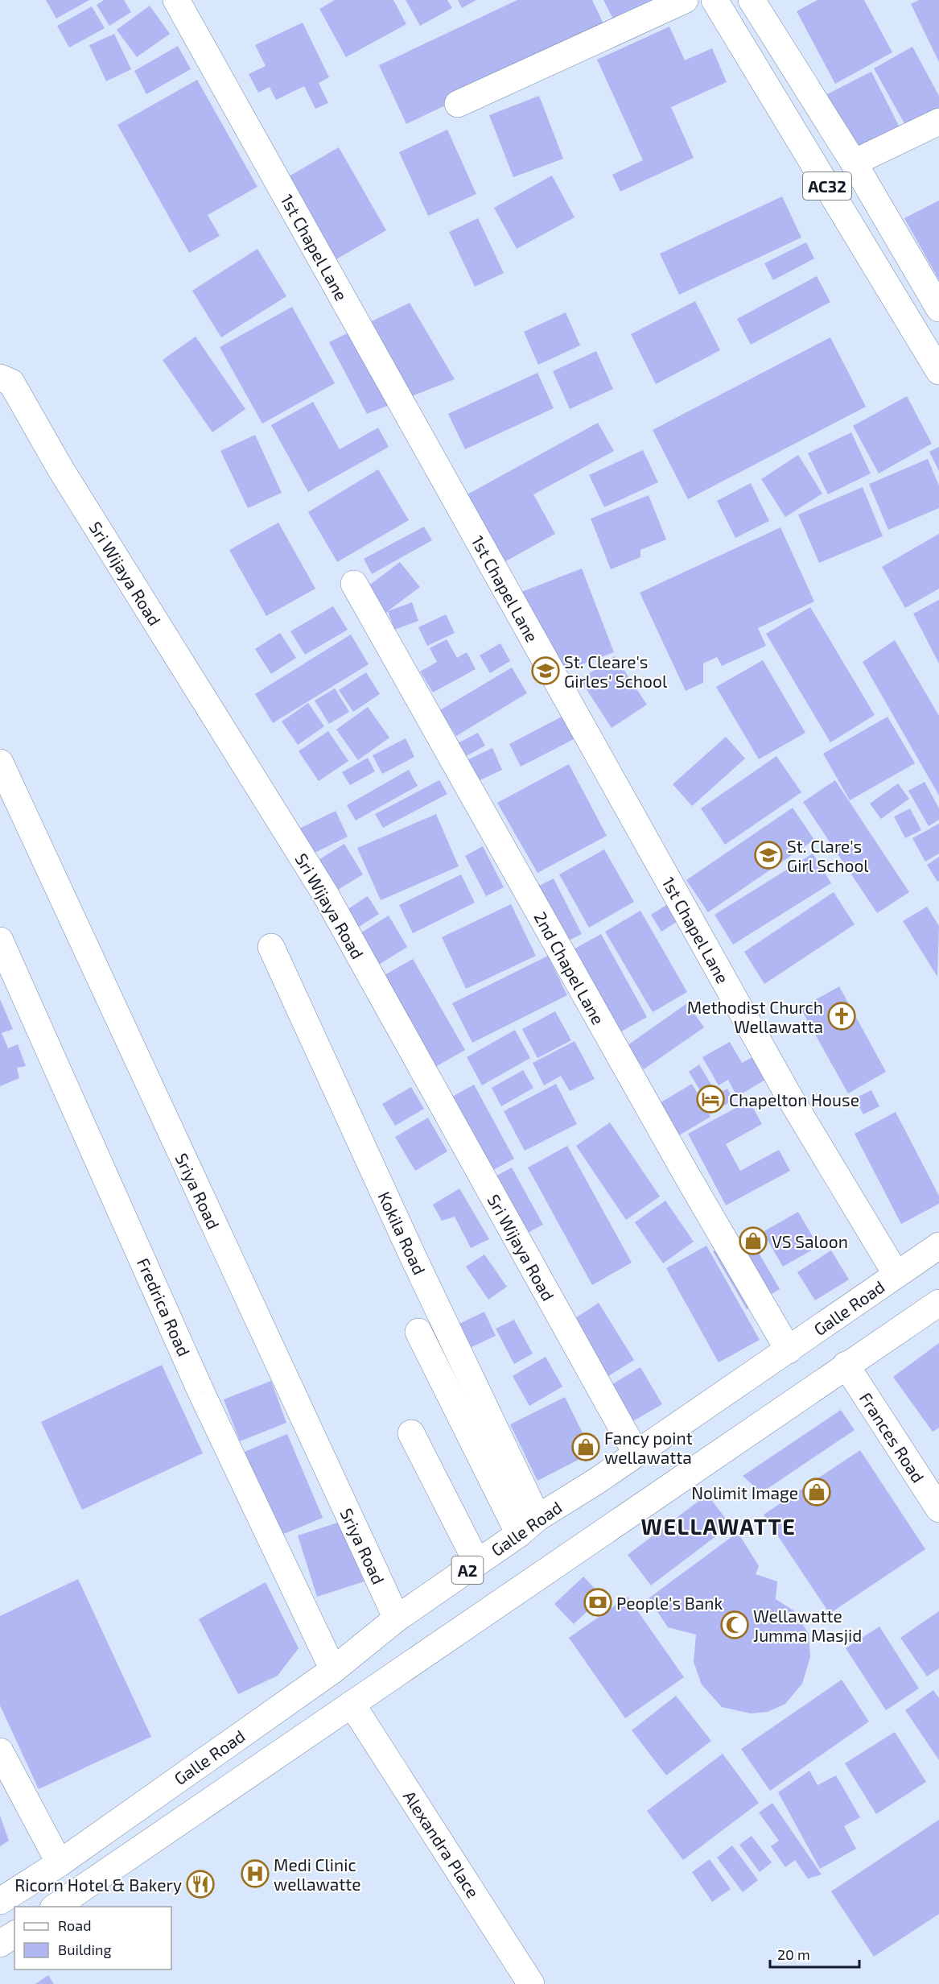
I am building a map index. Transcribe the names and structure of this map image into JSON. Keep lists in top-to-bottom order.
{
  "streets": {
    "main road": [
      "AC32",
      "1st Chapel Lane",
      "Sri Wijaya Road",
      "2nd Chapel Lane",
      "Sriya Road",
      "Kokila Road",
      "Fredrica Road",
      "Galle Road",
      "Frances Road",
      "A2",
      "Alexandra Place"
    ]
  },
  "crossings": [
    ["1st Chapel Lane", "Galle Road"],
    ["Sri Wijaya Road", "Galle Road"],
    ["2nd Chapel Lane", "Galle Road"],
    ["Sriya Road", "Galle Road"],
    ["Kokila Road", "Galle Road"],
    ["Fredrica Road", "Galle Road"],
    ["Frances Road", "A2"],
    ["A2", "Alexandra Place"]
  ],
  "districts": ["WELLAWATTE"],
  "places": {
    "school or university": ["St. Cleare's Girles' School", "St. Clare's Girl School"],
    "church": ["Methodist Church Wellawatta"],
    "hotel": ["Chapelton House"],
    "shop": ["VS Saloon", "Fancy point wellawatta", "Nolimit Image"],
    "bank": ["People's Bank"],
    "mosque": ["Wellawatte Jumma Masjid"],
    "hospital": ["Medi Clinic wellawatte"],
    "restaurant": ["Ricorn Hotel & Bakery"]
  },
  "legend": ["Road", "Building"],
  "scale_bar": "20 m"
}
